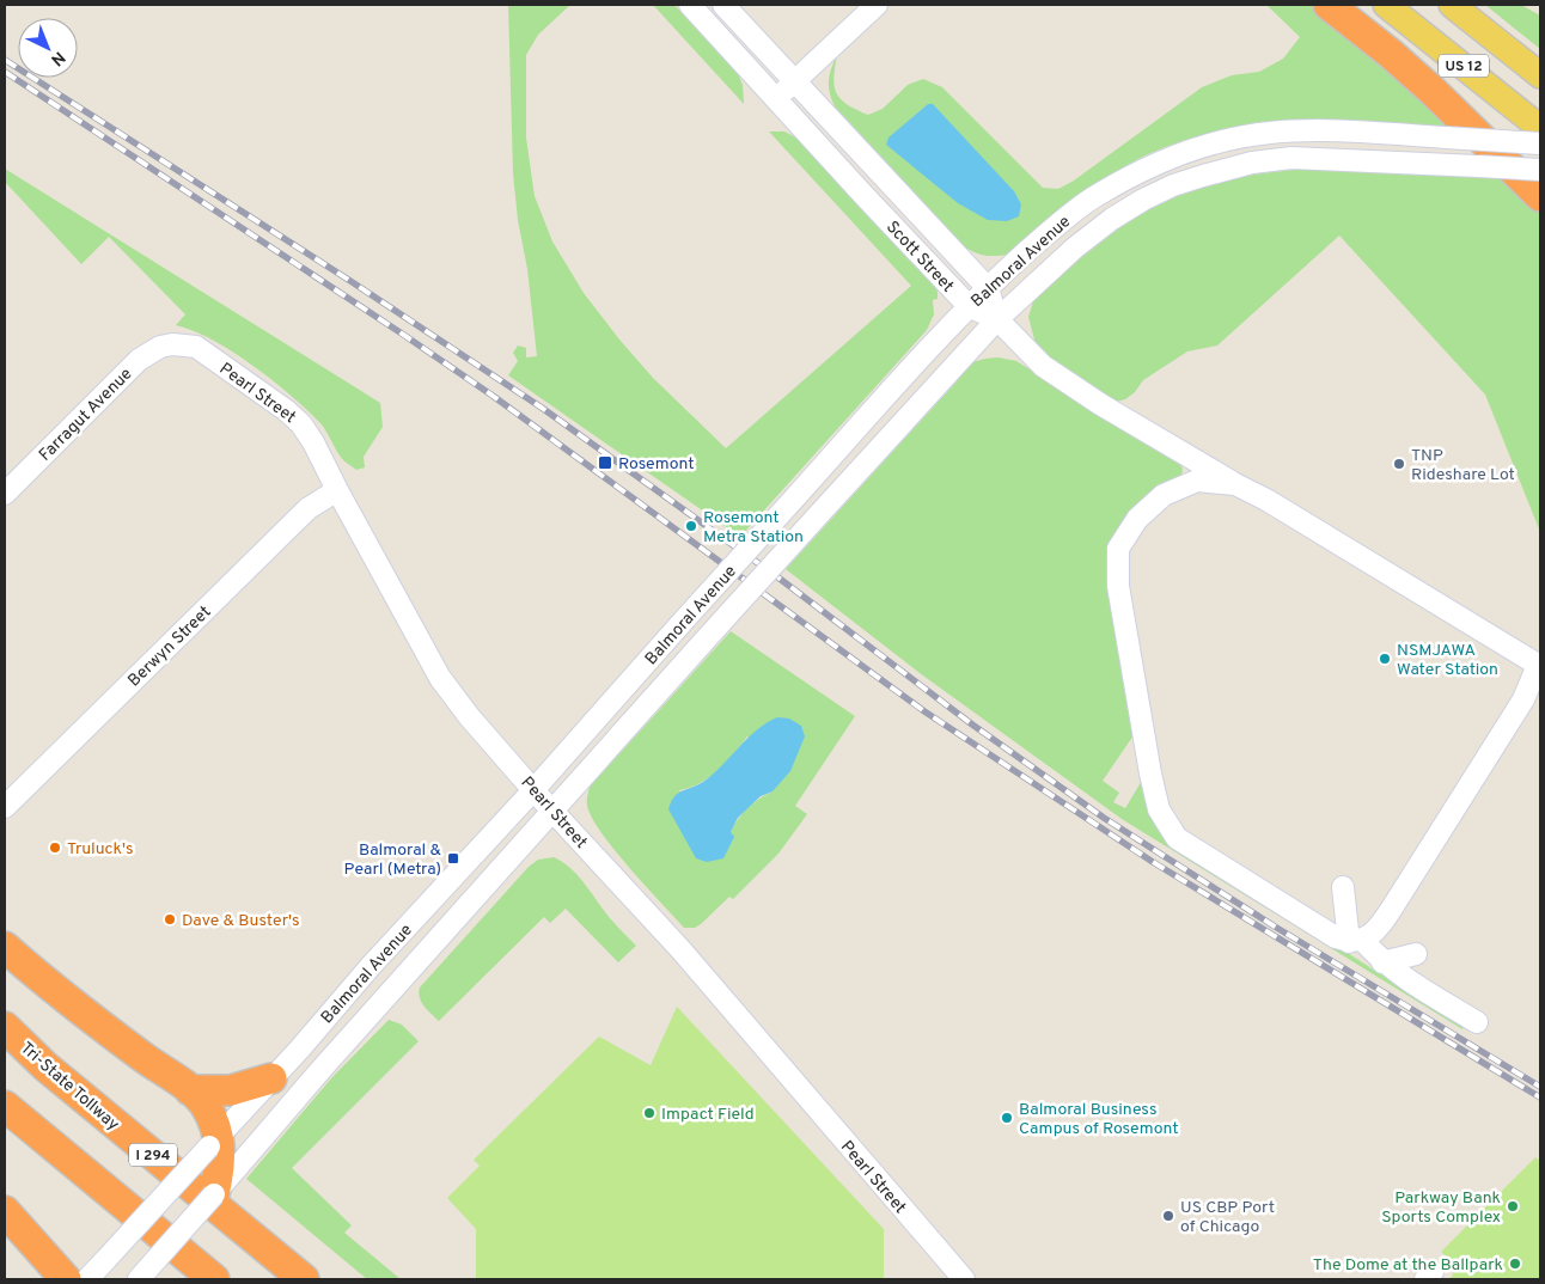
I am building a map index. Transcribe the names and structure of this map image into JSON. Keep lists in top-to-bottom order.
{
  "streets": {
    "highway": ["Tri-State Tollway", "I 294"],
    "main road": ["US 12"],
    "street": [
      "Scott Street",
      "Balmoral Avenue",
      "Pearl Street",
      "Farragut Avenue",
      "Berwyn Street"
    ]
  },
  "crossings": [
    ["Scott Street", "Balmoral Avenue"],
    ["Balmoral Avenue", "Pearl Street"],
    ["Pearl Street", "Farragut Avenue"],
    ["Pearl Street", "Berwyn Street"]
  ],
  "places": {
    "transit": ["Rosemont", "Balmoral & Pearl (Metra)"],
    "other": [
      "TNP Rideshare Lot",
      "Rosemont Metra Station",
      "NSMJAWA Water Station",
      "Truluck's",
      "Dave & Buster's",
      "Impact Field",
      "Balmoral Business Campus of Rosemont",
      "Parkway Bank Sports Complex",
      "US CBP Port of Chicago",
      "The Dome at the Ballpark"
    ]
  },
  "north": "bottom right"
}
